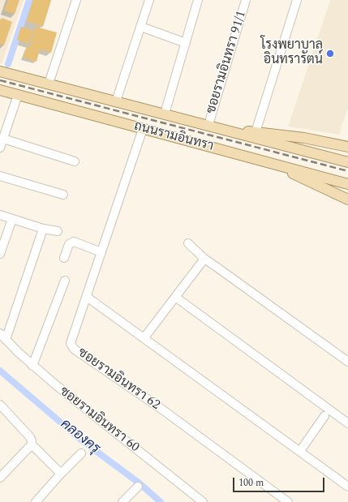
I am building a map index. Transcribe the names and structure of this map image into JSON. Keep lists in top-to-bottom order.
{
  "streets": {
    "main road": ["ถนนรามอินทรา"],
    "street": ["ซอยรามอินทรา 91/1", "ซอยรามอินทรา 62", "ซอยรามอินทรา 60"]
  },
  "crossings": [
    ["ซอยรามอินทรา 91/1", "ถนนรามอินทรา"],
    ["ถนนรามอินทรา", "ซอยรามอินทรา 62"]
  ],
  "water": ["คลองครุ"],
  "places": ["โรงพยาบาล อินทรารัตน์"],
  "scale_bar": "100 m"
}
